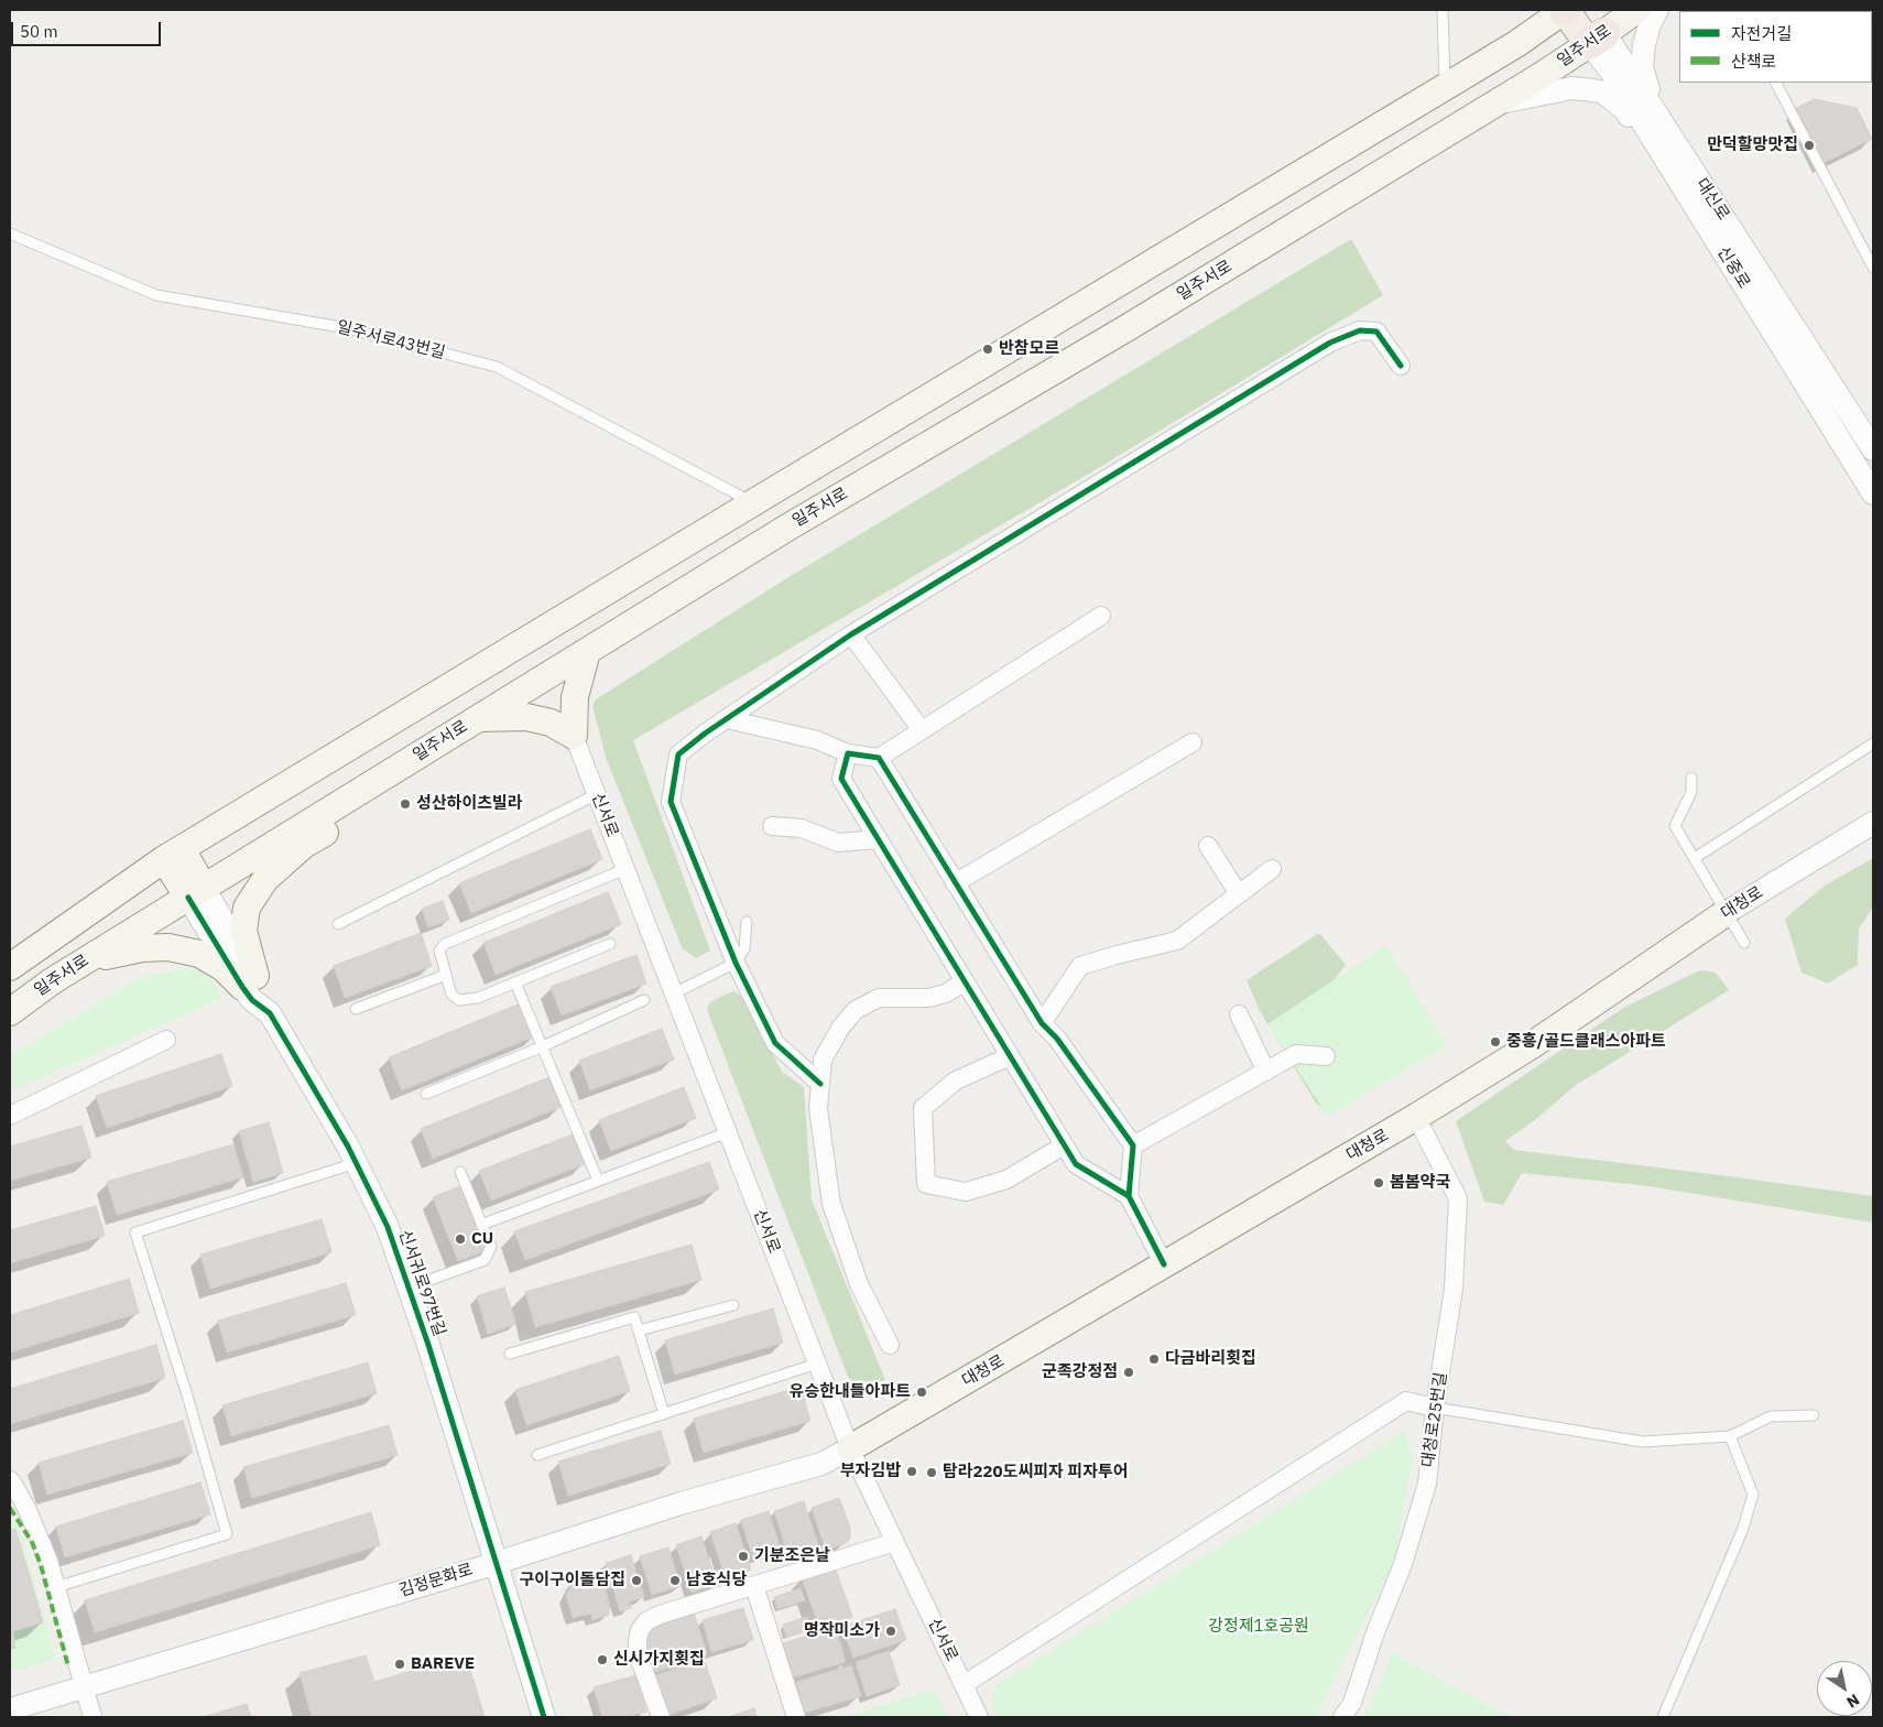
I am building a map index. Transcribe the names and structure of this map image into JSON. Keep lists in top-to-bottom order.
{
  "streets": {
    "main road": ["일주서로", "대청로"],
    "street": [
      "대신로",
      "신중로",
      "신서로",
      "신서귀로97번길",
      "대청로25번길",
      "김정문화로"
    ],
    "lane": ["일주서로43번길"]
  },
  "crossings": [
    ["일주서로", "신중로"],
    ["일주서로", "신서귀로97번길"],
    ["대신로", "신중로"],
    ["신서로", "대청로"],
    ["신서로", "김정문화로"],
    ["대청로", "대청로25번길"],
    ["대청로", "김정문화로"],
    ["신서귀로97번길", "김정문화로"]
  ],
  "parks": ["강정제1호공원"],
  "places": [
    "만덕할망맛집",
    "반참모르",
    "성산하이츠빌라",
    "중흥/골드클래스아파트",
    "봄봄약국",
    "CU",
    "다금바리횟집",
    "군족강정점",
    "유승한내들아파트",
    "부자김밥",
    "탐라220도씨피자 피자투어",
    "기분조은날",
    "구이구이돌담집",
    "남호식당",
    "명작미소가",
    "신시가지횟집",
    "BAREVE"
  ],
  "legend": ["자전거길", "산책로"],
  "scale_bar": "50 m",
  "north": "bottom right"
}
